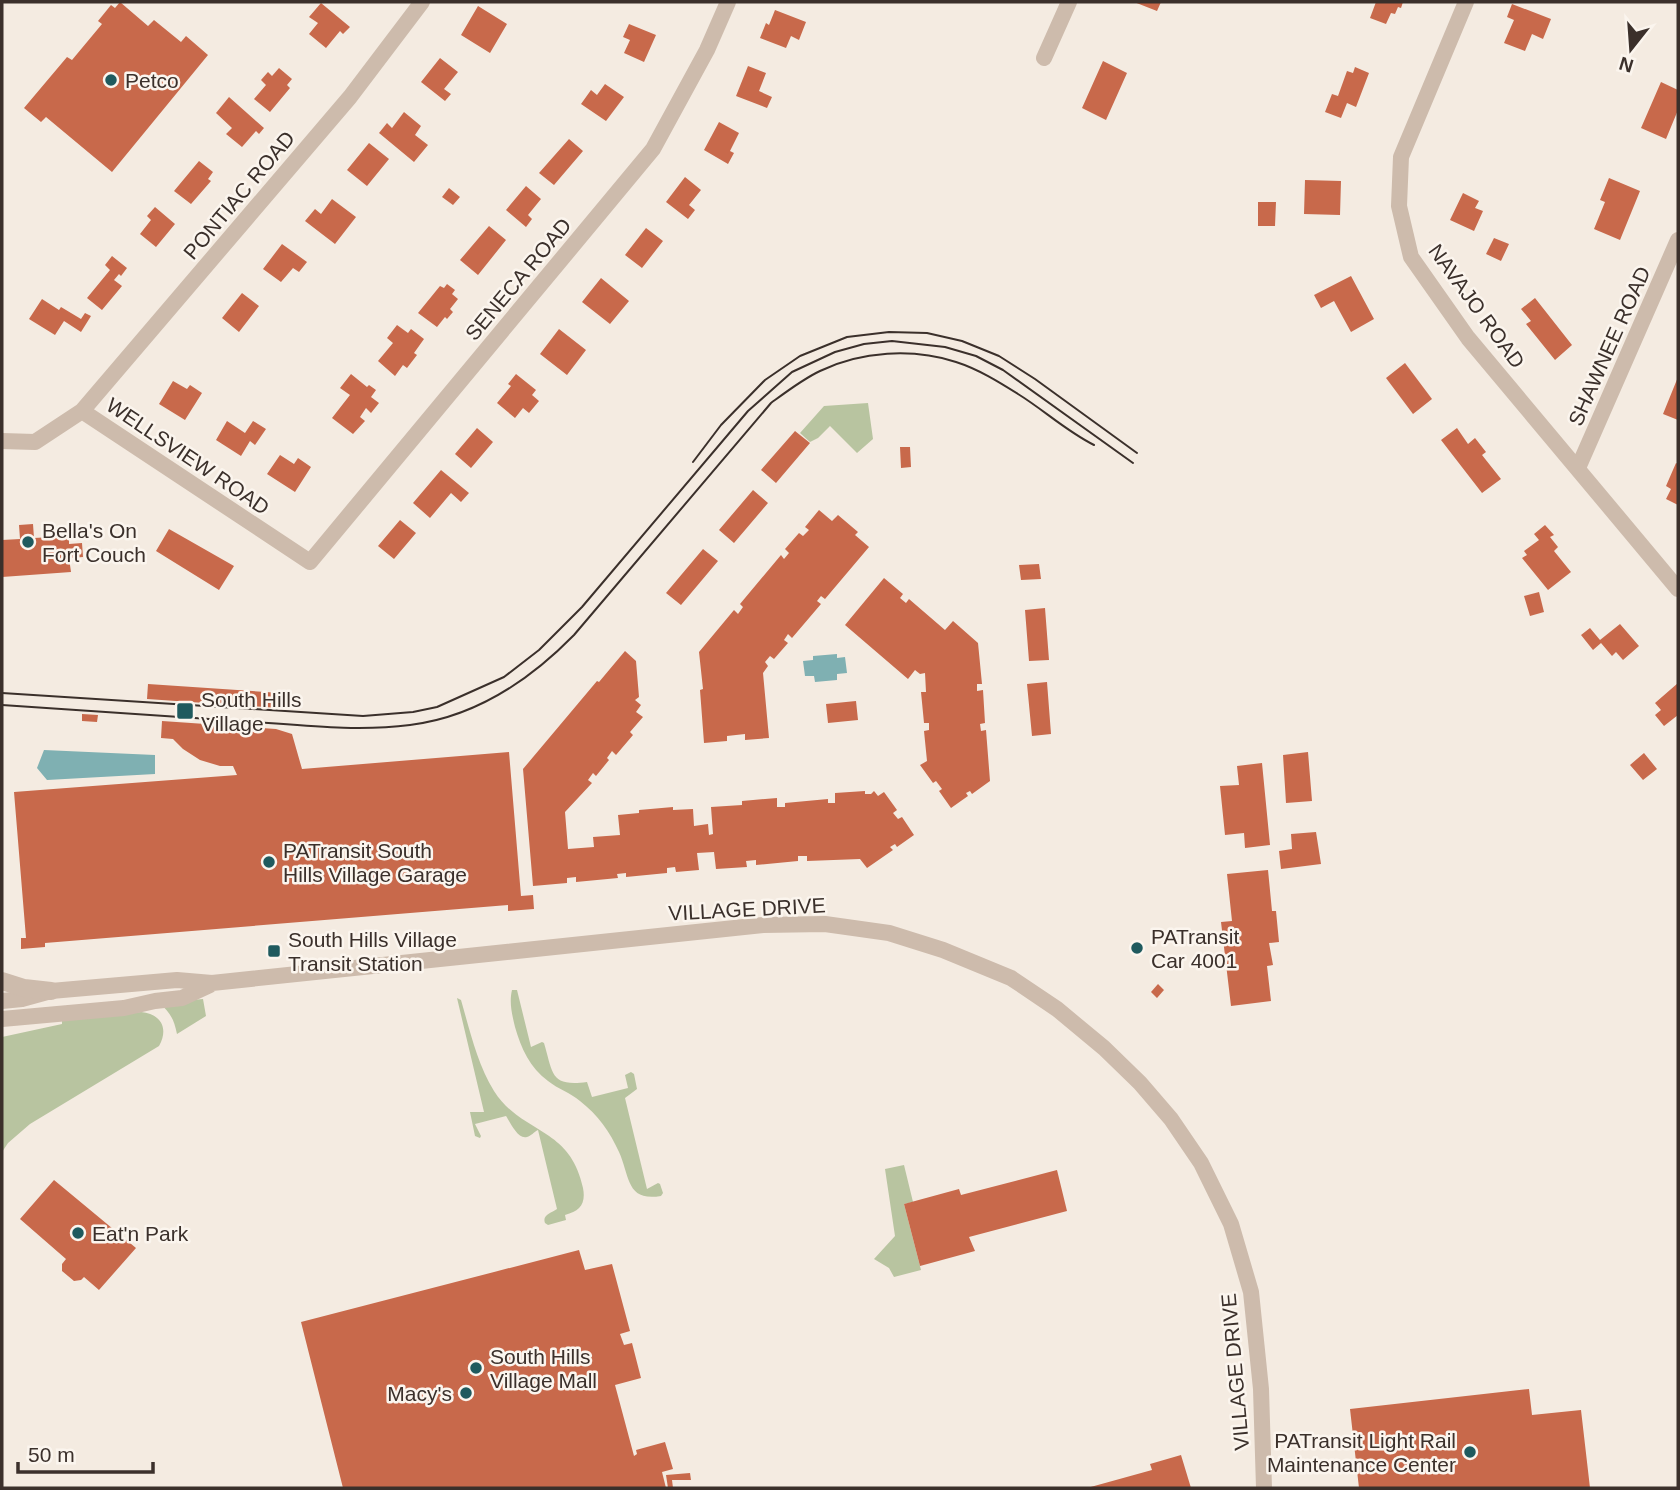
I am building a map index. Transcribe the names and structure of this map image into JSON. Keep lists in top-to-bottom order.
{
  "streets": {
    "street": [
      "PONTIAC ROAD",
      "SENECA ROAD",
      "NAVAJO ROAD",
      "SHAWNEE ROAD",
      "WELLSVIEW ROAD",
      "VILLAGE DRIVE"
    ]
  },
  "crossings": [
    ["PONTIAC ROAD", "WELLSVIEW ROAD"],
    ["SENECA ROAD", "WELLSVIEW ROAD"],
    ["NAVAJO ROAD", "SHAWNEE ROAD"]
  ],
  "places": {
    "other": [
      "Petco",
      "Bella's On Fort Couch",
      "PATransit South Hills Village Garage",
      "PATransit Car 4001",
      "Eat'n Park",
      "South Hills Village Mall",
      "Macy's",
      "PATransit Light Rail Maintenance Center"
    ],
    "transit": ["South Hills Village", "South Hills Village Transit Station"]
  },
  "scale_bar": "50 m",
  "north": "bottom"
}
